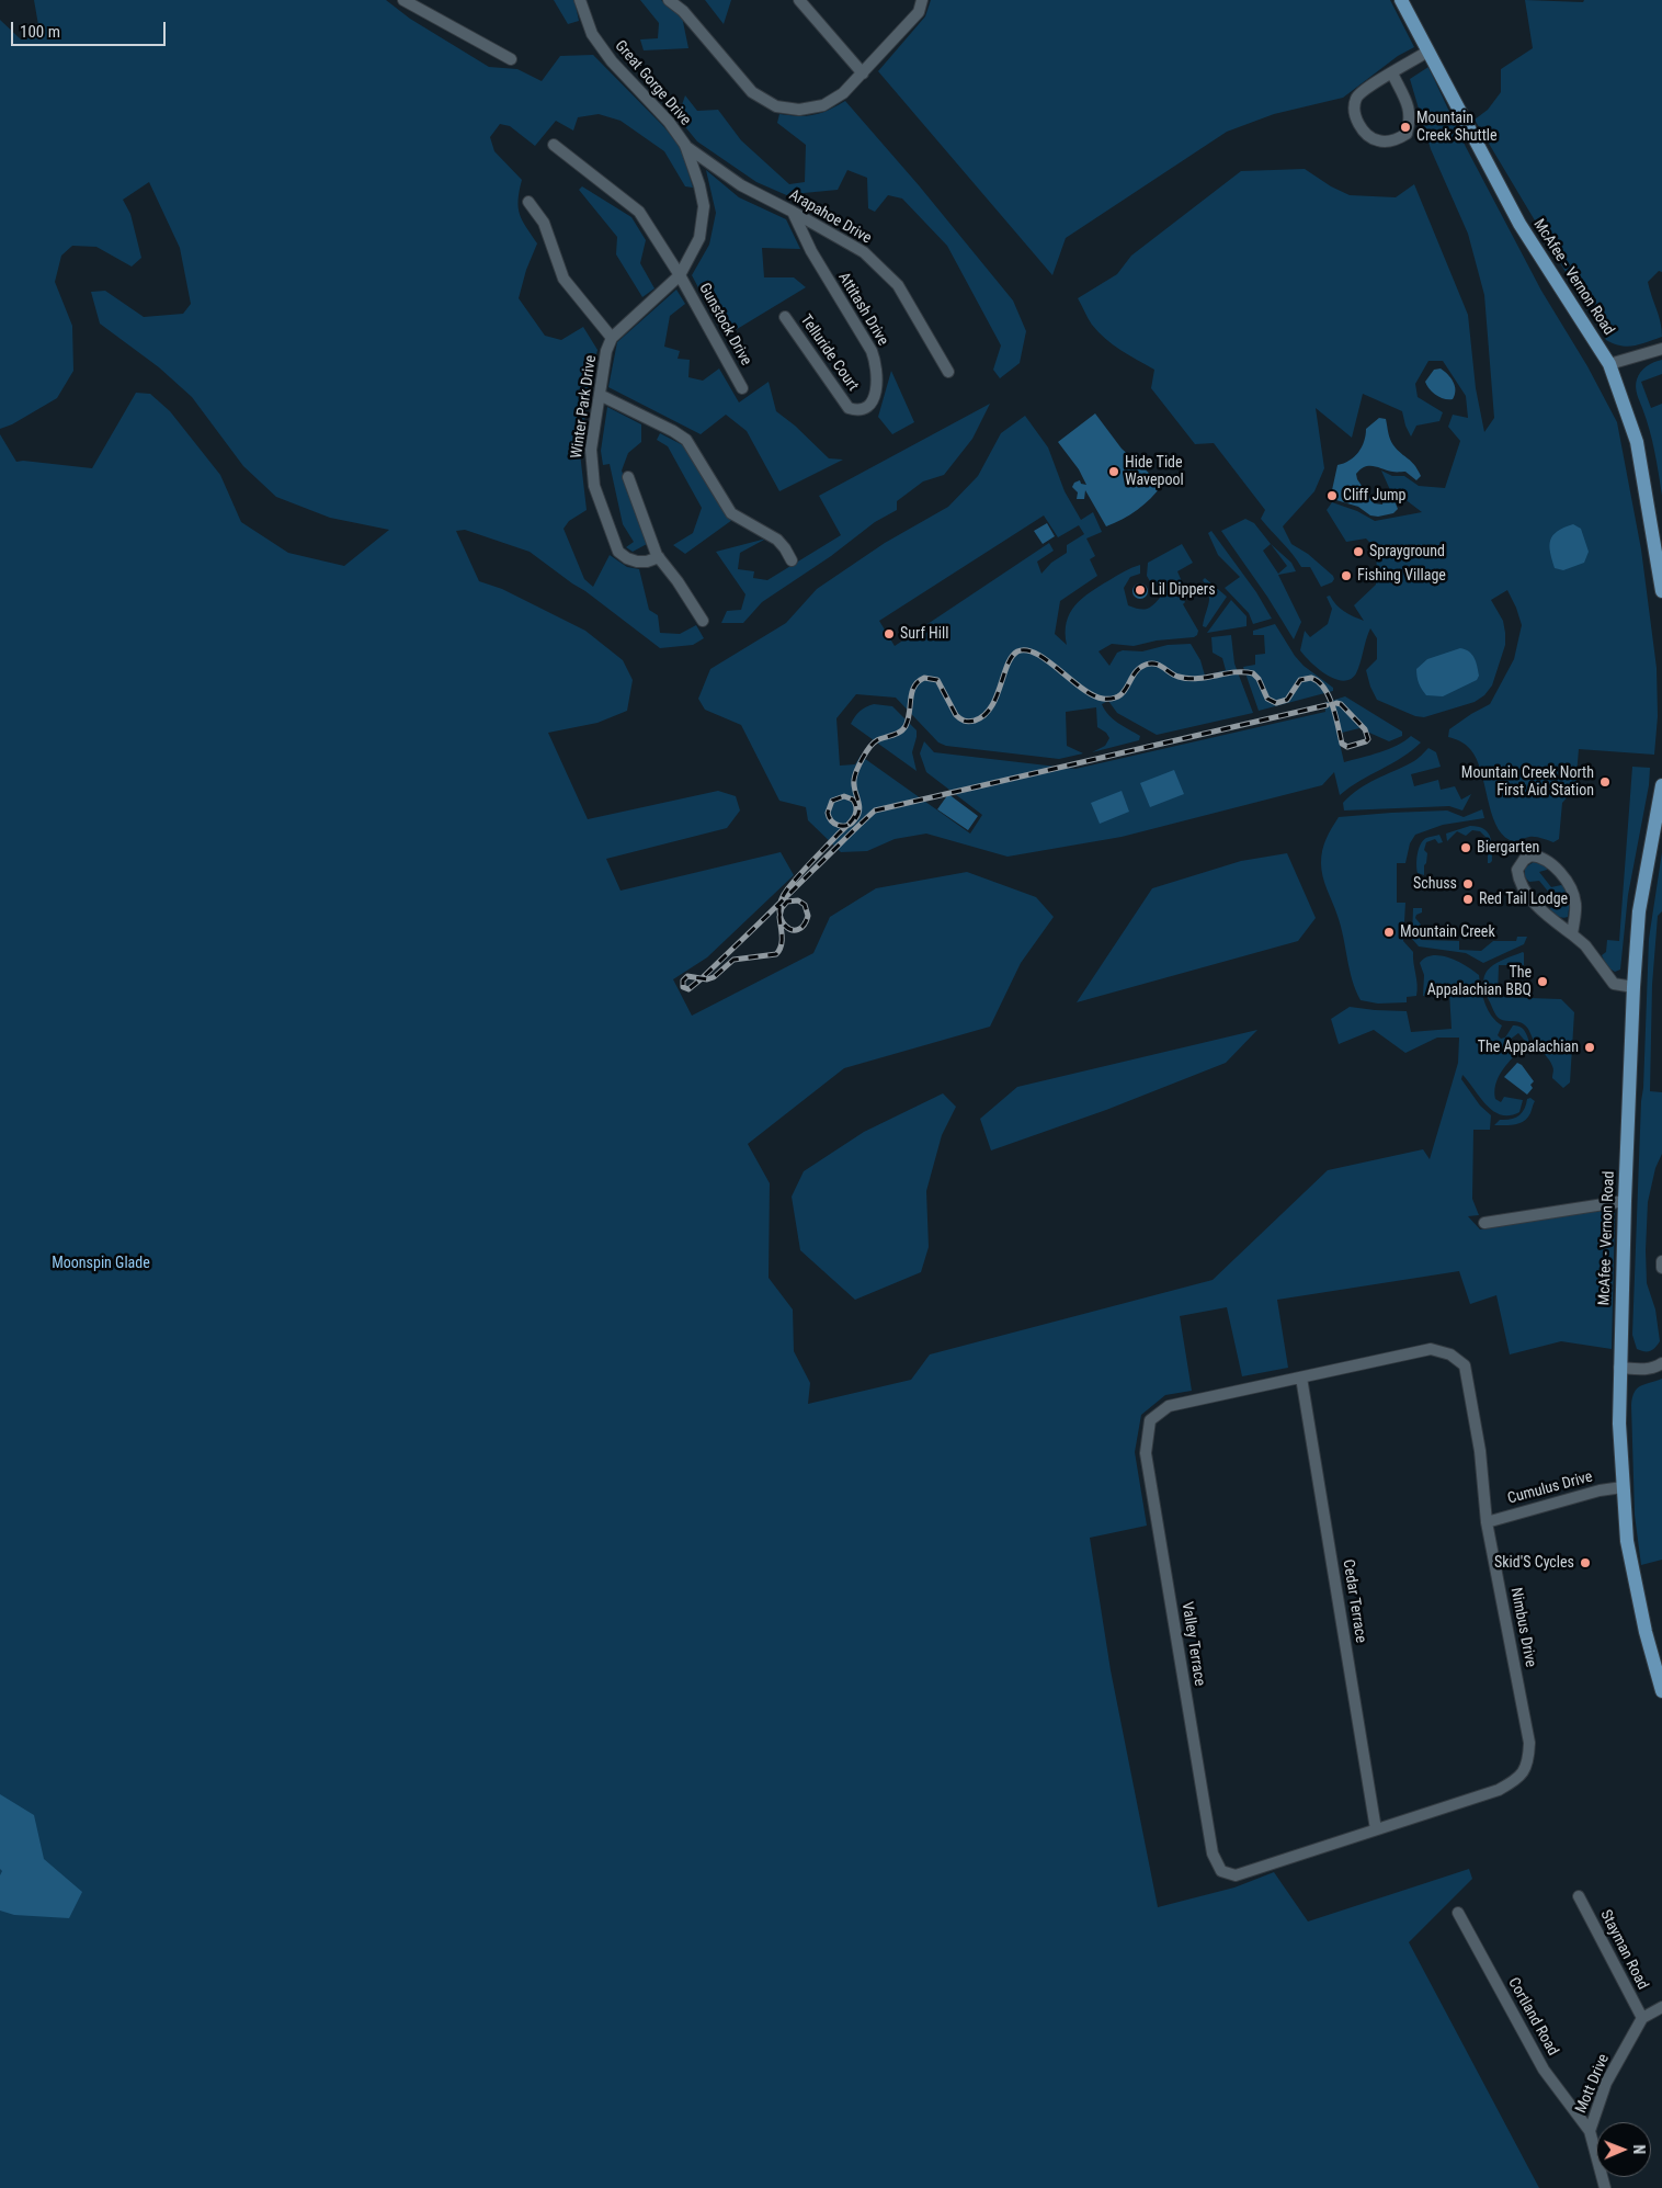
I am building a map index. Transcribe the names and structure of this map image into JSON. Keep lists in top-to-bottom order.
{
  "streets": {
    "main road": ["McAfee - Vernon Road"],
    "street": [
      "Great Gorge Drive",
      "Arapahoe Drive",
      "Attitash Drive",
      "Gunstock Drive",
      "Telluride Court",
      "Winter Park Drive",
      "Cumulus Drive",
      "Cedar Terrace",
      "Nimbus Drive",
      "Valley Terrace",
      "Stayman Road",
      "Cortland Road",
      "Mott Drive"
    ]
  },
  "crossings": [
    ["Great Gorge Drive", "Arapahoe Drive"],
    ["Great Gorge Drive", "Winter Park Drive"],
    ["Arapahoe Drive", "Attitash Drive"],
    ["McAfee - Vernon Road", "Cumulus Drive"],
    ["Attitash Drive", "Telluride Court"],
    ["Gunstock Drive", "Winter Park Drive"],
    ["Cumulus Drive", "Nimbus Drive"],
    ["Cedar Terrace", "Nimbus Drive"],
    ["Nimbus Drive", "Valley Terrace"],
    ["Stayman Road", "Mott Drive"],
    ["Cortland Road", "Mott Drive"]
  ],
  "parks": ["Moonspin Glade"],
  "places": [
    "Mountain Creek Shuttle",
    "Hide Tide Wavepool",
    "Cliff Jump",
    "Sprayground",
    "Fishing Village",
    "Lil Dippers",
    "Surf Hill",
    "Mountain Creek North First Aid Station",
    "Biergarten",
    "Schuss",
    "Red Tail Lodge",
    "Mountain Creek",
    "The Appalachian BBQ",
    "The Appalachian",
    "Skid'S Cycles"
  ],
  "scale_bar": "100 m",
  "north": "right"
}
